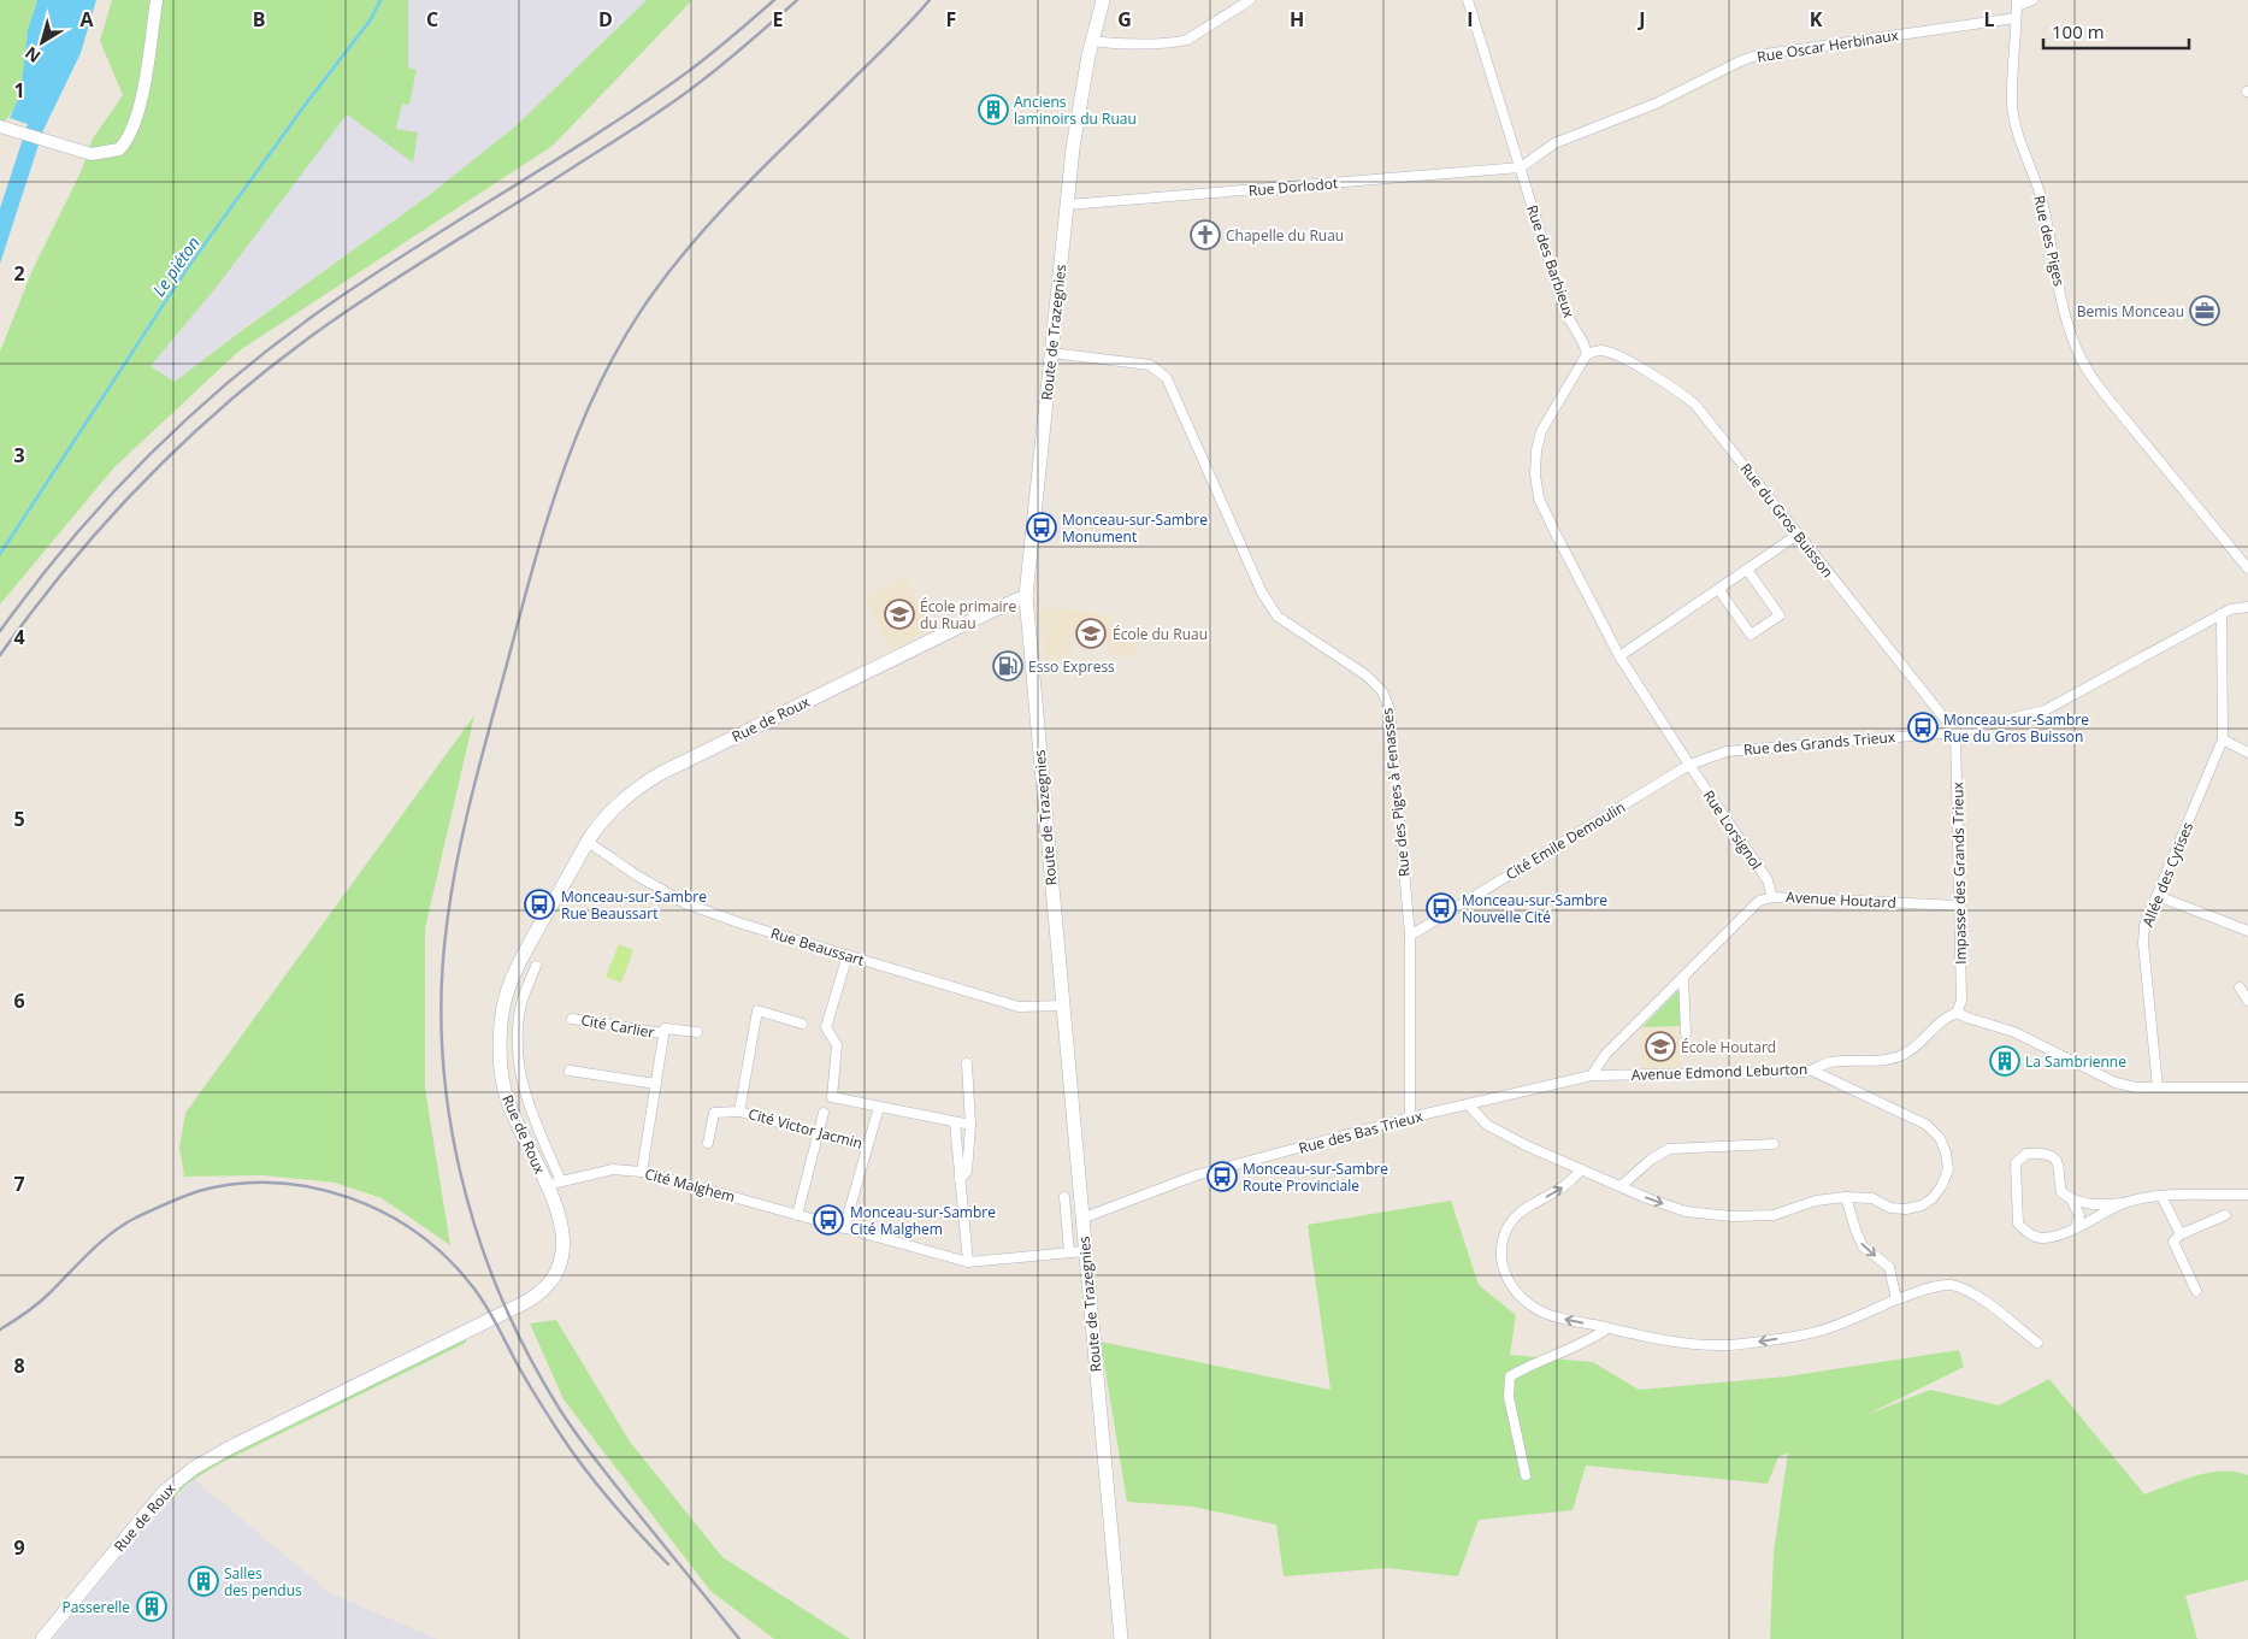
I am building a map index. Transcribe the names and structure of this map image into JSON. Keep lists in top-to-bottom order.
{
  "streets": {
    "main road": ["Route de Trazegnies", "Rue de Roux"],
    "street": [
      "Rue Oscar Herbinaux",
      "Rue Dorlodot",
      "Rue des Piges",
      "Rue des Barbieux",
      "Rue du Gros Buisson",
      "Rue des Grands Trieux",
      "Rue des Piges à Fenasses",
      "Rue Lorsignol",
      "Cité Emile Demoulin",
      "Impasse des Grands Trieux",
      "Allée des Cytises",
      "Avenue Houtard",
      "Rue Beaussart",
      "Cité Carlier",
      "Avenue Edmond Leburton",
      "Cité Victor Jacmin",
      "Rue des Bas Trieux",
      "Cité Malghem"
    ]
  },
  "crossings": [
    ["Rue Oscar Herbinaux", "Rue Dorlodot"],
    ["Rue Oscar Herbinaux", "Rue des Piges"],
    ["Rue Oscar Herbinaux", "Rue des Barbieux"],
    ["Rue Dorlodot", "Rue des Barbieux"],
    ["Rue Dorlodot", "Route de Trazegnies"],
    ["Rue des Barbieux", "Rue du Gros Buisson"],
    ["Route de Trazegnies", "Rue de Roux"],
    ["Route de Trazegnies", "Rue des Piges à Fenasses"],
    ["Route de Trazegnies", "Rue Beaussart"],
    ["Route de Trazegnies", "Rue des Bas Trieux"],
    ["Route de Trazegnies", "Cité Malghem"],
    ["Rue du Gros Buisson", "Rue des Grands Trieux"],
    ["Rue du Gros Buisson", "Impasse des Grands Trieux"],
    ["Rue de Roux", "Rue Beaussart"],
    ["Rue de Roux", "Cité Malghem"],
    ["Rue des Grands Trieux", "Rue Lorsignol"],
    ["Rue des Grands Trieux", "Cité Emile Demoulin"],
    ["Rue des Grands Trieux", "Impasse des Grands Trieux"],
    ["Rue des Piges à Fenasses", "Cité Emile Demoulin"],
    ["Rue des Piges à Fenasses", "Rue des Bas Trieux"],
    ["Rue Lorsignol", "Cité Emile Demoulin"],
    ["Rue Lorsignol", "Avenue Houtard"],
    ["Impasse des Grands Trieux", "Avenue Houtard"],
    ["Impasse des Grands Trieux", "Avenue Edmond Leburton"],
    ["Avenue Houtard", "Avenue Edmond Leburton"],
    ["Cité Carlier", "Cité Malghem"],
    ["Avenue Edmond Leburton", "Rue des Bas Trieux"]
  ],
  "water": ["Le piéton"],
  "places": {
    "building": [
      "Anciens laminoirs du Ruau",
      "La Sambrienne",
      "Salles des pendus",
      "Passerelle"
    ],
    "church": ["Chapelle du Ruau"],
    "office": ["Bemis Monceau"],
    "bus stop": [
      "Monceau-sur-Sambre Monument",
      "Monceau-sur-Sambre Rue du Gros Buisson",
      "Monceau-sur-Sambre Rue Beaussart",
      "Monceau-sur-Sambre Nouvelle Cité",
      "Monceau-sur-Sambre Route Provinciale",
      "Monceau-sur-Sambre Cité Malghem"
    ],
    "school or university": ["École primaire du Ruau", "École du Ruau", "École Houtard"],
    "fuel station": ["Esso Express"]
  },
  "scale_bar": "100 m",
  "north": "bottom left",
  "grid": {
    "columns": [
      "A",
      "B",
      "C",
      "D",
      "E",
      "F",
      "G",
      "H",
      "I",
      "J",
      "K",
      "L"
    ],
    "rows": [
      "1",
      "2",
      "3",
      "4",
      "5",
      "6",
      "7",
      "8",
      "9"
    ]
  }
}
